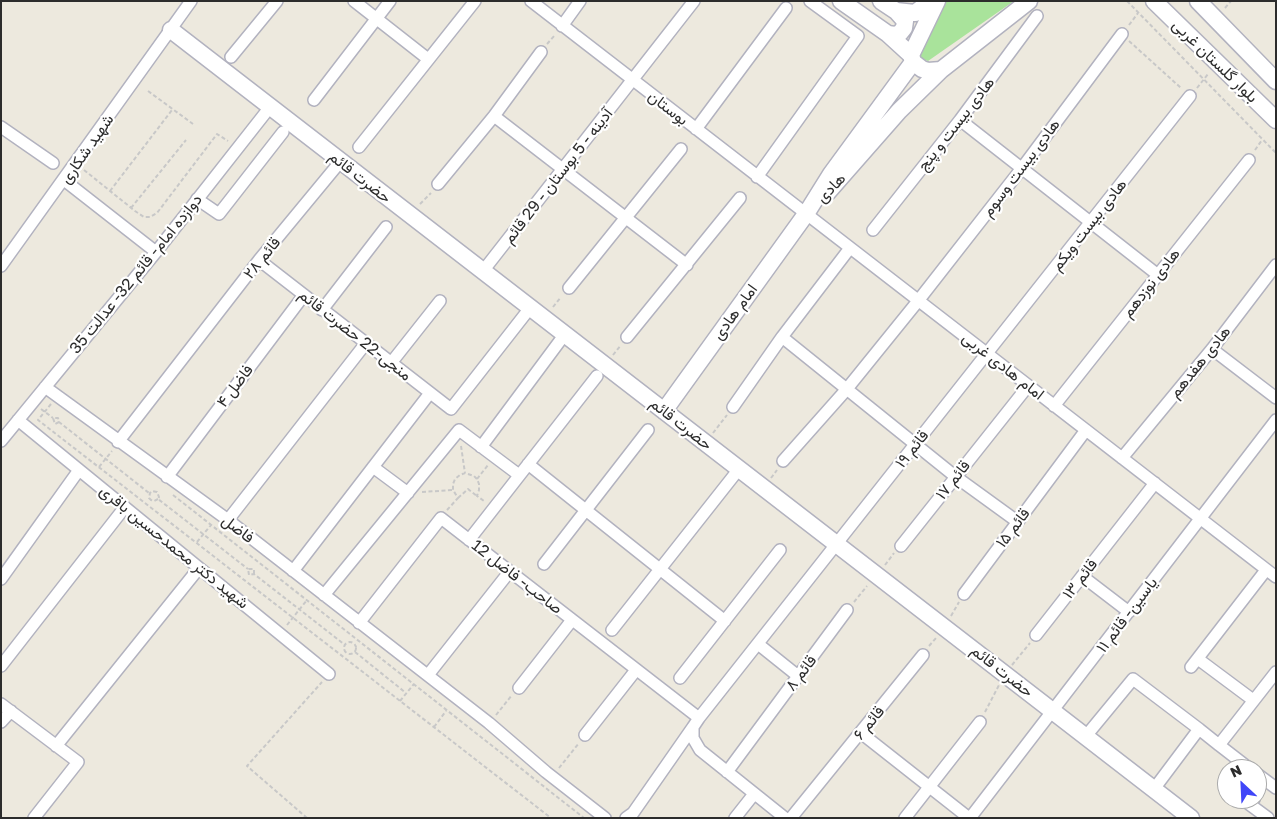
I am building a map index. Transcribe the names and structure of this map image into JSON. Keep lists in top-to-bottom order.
{
  "streets": {
    "street": [
      "بلوار گلستان غربی",
      "بوستان",
      "هادی بیست و پنج",
      "شهید شکاری",
      "هادی بیست وسوم",
      "آدینه - 5 بوستان - 29 قائم",
      "حضرت قائم",
      "هادی",
      "هادی بیست ویکم",
      "قائم ۲۸",
      "دوازده امام- قائم 32- عدالت 35",
      "هادی نوزدهم",
      "امام هادی",
      "منجی-22 حضرت قائم",
      "هادی هفدهم",
      "امام هادی غربی",
      "فاضل ۴",
      "قائم ۱۹",
      "قائم ۱۷",
      "قائم ۱۵",
      "فاضل",
      "شهید دکتر محمدحسین باقری",
      "صاحب- فاضل 12",
      "قائم ۱۳",
      "یاسین- قائم ۱۱",
      "قائم ۸",
      "قائم ۶"
    ]
  },
  "crossings": [
    ["بوستان", "آدینه - 5 بوستان - 29 قائم"],
    ["بوستان", "هادی"],
    ["بوستان", "امام هادی"],
    ["بوستان", "امام هادی غربی"],
    ["شهید شکاری", "حضرت قائم"],
    ["هادی بیست وسوم", "امام هادی غربی"],
    ["آدینه - 5 بوستان - 29 قائم", "حضرت قائم"],
    ["حضرت قائم", "قائم ۲۸"],
    ["حضرت قائم", "دوازده امام- قائم 32- عدالت 35"],
    ["حضرت قائم", "امام هادی"],
    ["حضرت قائم", "منجی-22 حضرت قائم"],
    ["حضرت قائم", "قائم ۱۹"],
    ["حضرت قائم", "یاسین- قائم ۱۱"],
    ["هادی", "امام هادی"],
    ["هادی", "امام هادی غربی"],
    ["هادی بیست ویکم", "امام هادی غربی"],
    ["هادی بیست ویکم", "قائم ۱۹"],
    ["قائم ۲۸", "منجی-22 حضرت قائم"],
    ["قائم ۲۸", "فاضل"],
    ["دوازده امام- قائم 32- عدالت 35", "فاضل"],
    ["دوازده امام- قائم 32- عدالت 35", "شهید دکتر محمدحسین باقری"],
    ["هادی نوزدهم", "امام هادی غربی"],
    ["امام هادی", "امام هادی غربی"],
    ["منجی-22 حضرت قائم", "فاضل ۴"],
    ["هادی هفدهم", "امام هادی غربی"],
    ["امام هادی غربی", "قائم ۱۹"],
    ["امام هادی غربی", "قائم ۱۷"],
    ["امام هادی غربی", "قائم ۱۵"],
    ["امام هادی غربی", "قائم ۱۳"],
    ["امام هادی غربی", "یاسین- قائم ۱۱"],
    ["فاضل ۴", "فاضل"],
    ["قائم ۱۹", "صاحب- فاضل 12"]
  ],
  "north": "top left"
}
